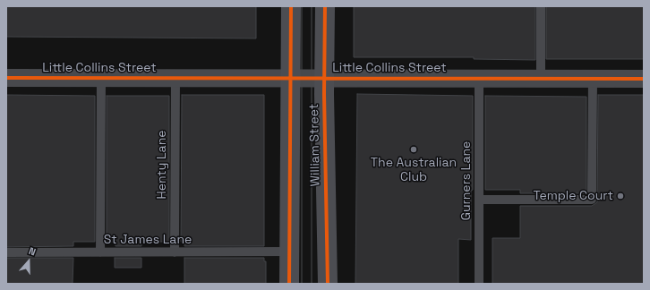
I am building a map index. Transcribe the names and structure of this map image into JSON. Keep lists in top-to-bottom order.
{
  "streets": {
    "street": ["Little Collins Street", "William Street"],
    "lane": ["Henty Lane", "Gurners Lane", "St James Lane"]
  },
  "crossings": [
    ["Little Collins Street", "William Street"],
    ["Little Collins Street", "Henty Lane"],
    ["Little Collins Street", "Gurners Lane"],
    ["William Street", "St James Lane"],
    ["Henty Lane", "St James Lane"]
  ],
  "places": ["The Australian Club", "Temple Court"],
  "north": "top"
}
